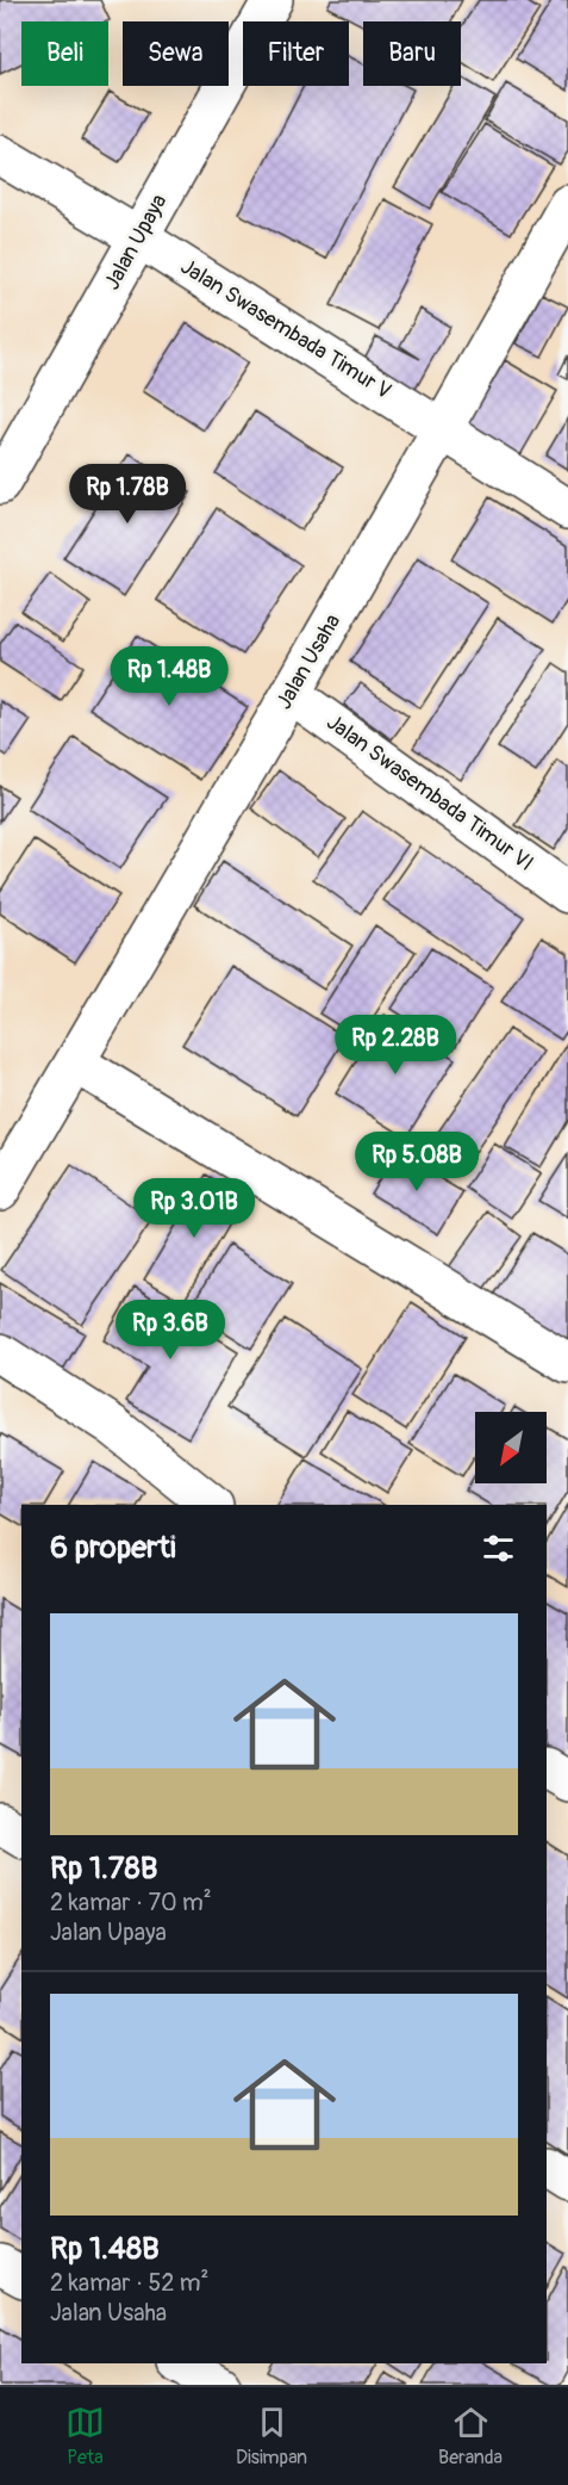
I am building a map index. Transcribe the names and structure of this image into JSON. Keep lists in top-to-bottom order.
{
  "streets": {
    "street": [
      "Jalan Upaya",
      "Jalan Swasembada Timur V",
      "Jalan Usaha",
      "Jalan Swasembada Timur VI"
    ]
  },
  "crossings": [
    ["Jalan Upaya", "Jalan Swasembada Timur V"],
    ["Jalan Swasembada Timur V", "Jalan Usaha"],
    ["Jalan Usaha", "Jalan Swasembada Timur VI"]
  ],
  "north": "bottom left",
  "page": {
    "chip": [
      "Beli",
      "Sewa",
      "Filter",
      "Baru"
    ],
    "price": [
      "Rp 1.78B",
      "Rp 1.48B",
      "Rp 2.28B",
      "Rp 5.08B",
      "Rp 3.01B",
      "Rp 3.6B"
    ],
    "heading": "6 properti",
    "list": [
      {
        "name": "Rp 1.78B",
        "note": "2 kamar · 70 m² · Jalan Upaya"
      },
      {
        "name": "Rp 1.48B",
        "note": "2 kamar · 52 m² · Jalan Usaha"
      }
    ],
    "tabs": ["Peta", "Disimpan", "Beranda"]
  }
}
